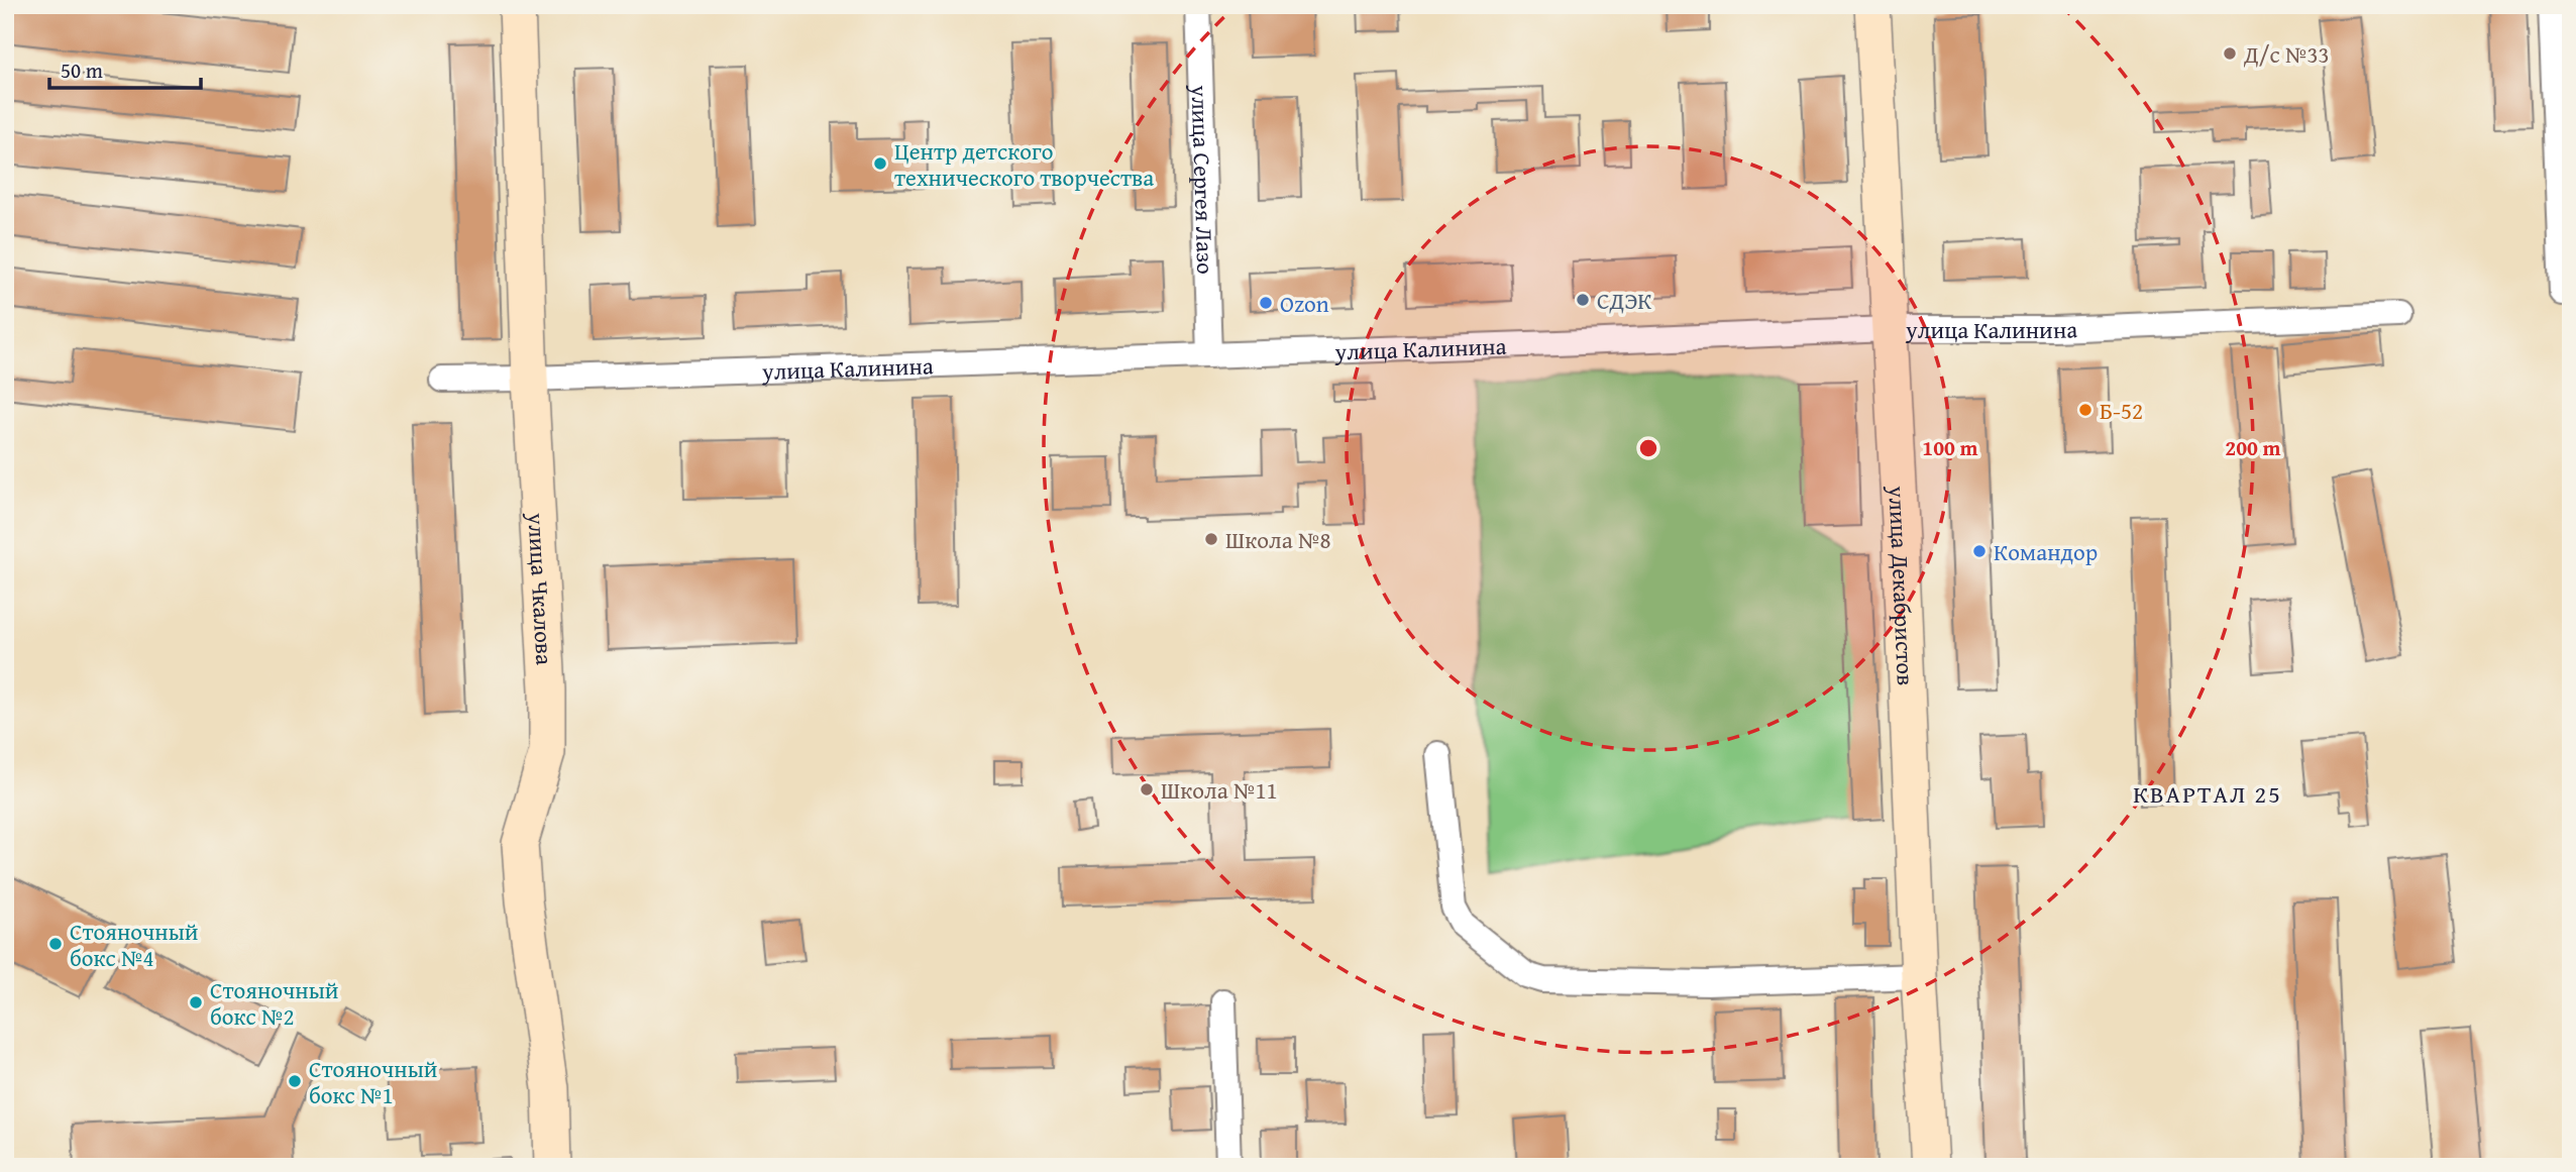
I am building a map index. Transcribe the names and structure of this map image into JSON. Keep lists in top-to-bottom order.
{
  "streets": {
    "street": [
      "улица Сергея Лазо",
      "улица Калинина",
      "улица Декабристов",
      "улица Чкалова"
    ]
  },
  "crossings": [
    ["улица Сергея Лазо", "улица Калинина"],
    ["улица Калинина", "улица Декабристов"],
    ["улица Калинина", "улица Чкалова"]
  ],
  "districts": ["КВАРТАЛ 25"],
  "places": [
    "Д/с №33",
    "Центр детского технического творчества",
    "СДЭК",
    "Ozon",
    "Б-52",
    "Школа №8",
    "Командор",
    "Школа №11",
    "Стояночный бокс №4",
    "Стояночный бокс №2",
    "Стояночный бокс №1"
  ],
  "scale_bar": "50 m",
  "rings": ["100 m", "200 m"]
}
